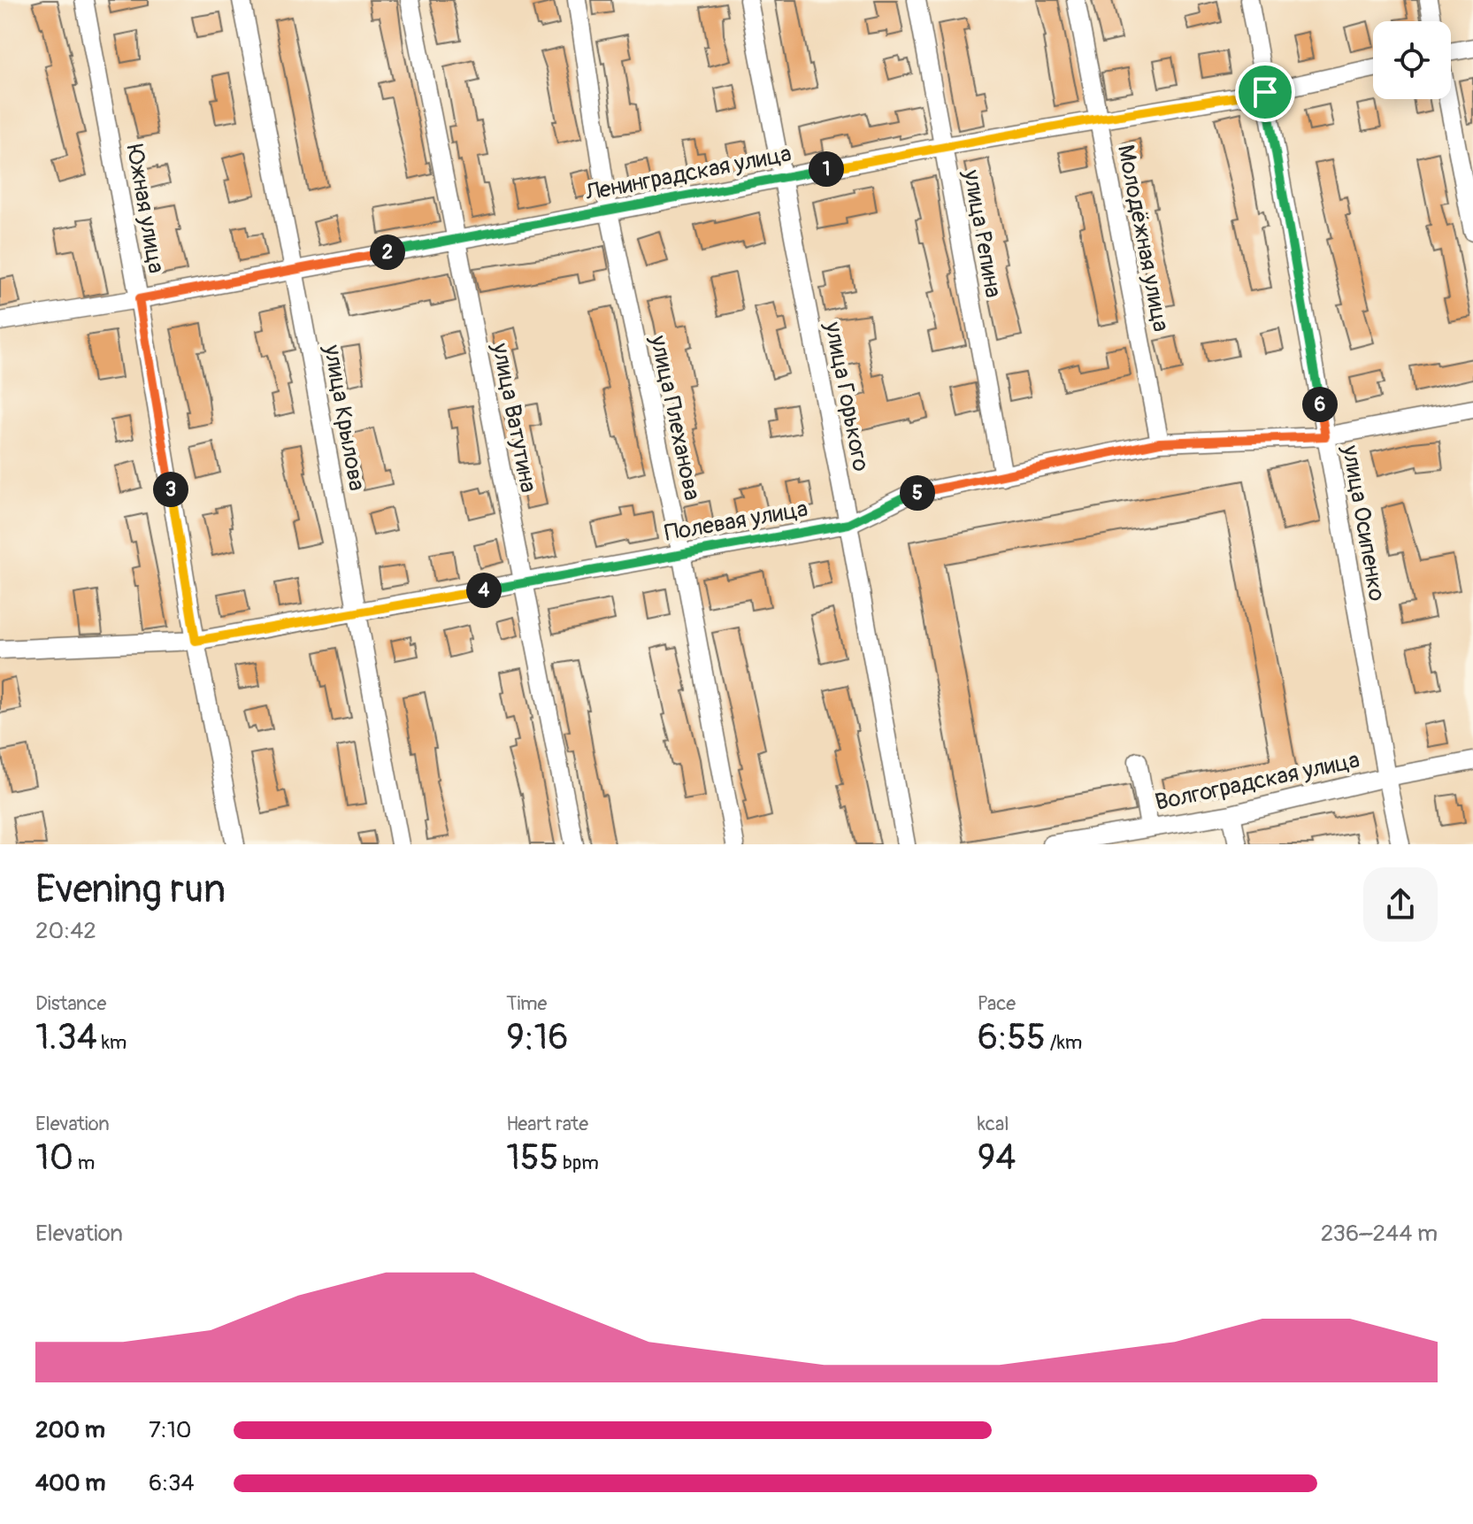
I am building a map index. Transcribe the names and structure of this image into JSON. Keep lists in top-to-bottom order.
{
  "streets": {
    "street": [
      "Ленинградская улица",
      "Южная улица",
      "улица Репина",
      "Молодёжная улица",
      "улица Горького",
      "улица Крылова",
      "улица Ватутина",
      "улица Плеханова",
      "Полевая улица",
      "улица Осипенко",
      "Волгоградская улица"
    ]
  },
  "crossings": [
    ["Ленинградская улица", "Южная улица"],
    ["Ленинградская улица", "улица Репина"],
    ["Ленинградская улица", "Молодёжная улица"],
    ["Ленинградская улица", "улица Горького"],
    ["Ленинградская улица", "улица Крылова"],
    ["Ленинградская улица", "улица Ватутина"],
    ["Ленинградская улица", "улица Плеханова"],
    ["Ленинградская улица", "улица Осипенко"],
    ["Южная улица", "Полевая улица"],
    ["улица Репина", "Полевая улица"],
    ["Молодёжная улица", "Полевая улица"],
    ["улица Горького", "Полевая улица"],
    ["улица Крылова", "Полевая улица"],
    ["улица Ватутина", "Полевая улица"],
    ["улица Плеханова", "Полевая улица"],
    ["Полевая улица", "улица Осипенко"],
    ["улица Осипенко", "Волгоградская улица"]
  ],
  "page": {
    "pins": [
      "1",
      "2",
      "6",
      "3",
      "5",
      "4"
    ],
    "heading": ["Evening run", "20:42"],
    "stats": [
      ["Distance", "1.34 km"],
      ["Time", "9:16"],
      ["Pace", "6:55 /km"],
      ["Elevation", "10 m"],
      ["Heart rate", "155 bpm"],
      ["kcal", "94"]
    ],
    "chart": ["Elevation", "236–244 m"],
    "list": [
      {
        "name": "200 m",
        "note": "7:10"
      },
      {
        "name": "400 m",
        "note": "6:34"
      }
    ]
  }
}
